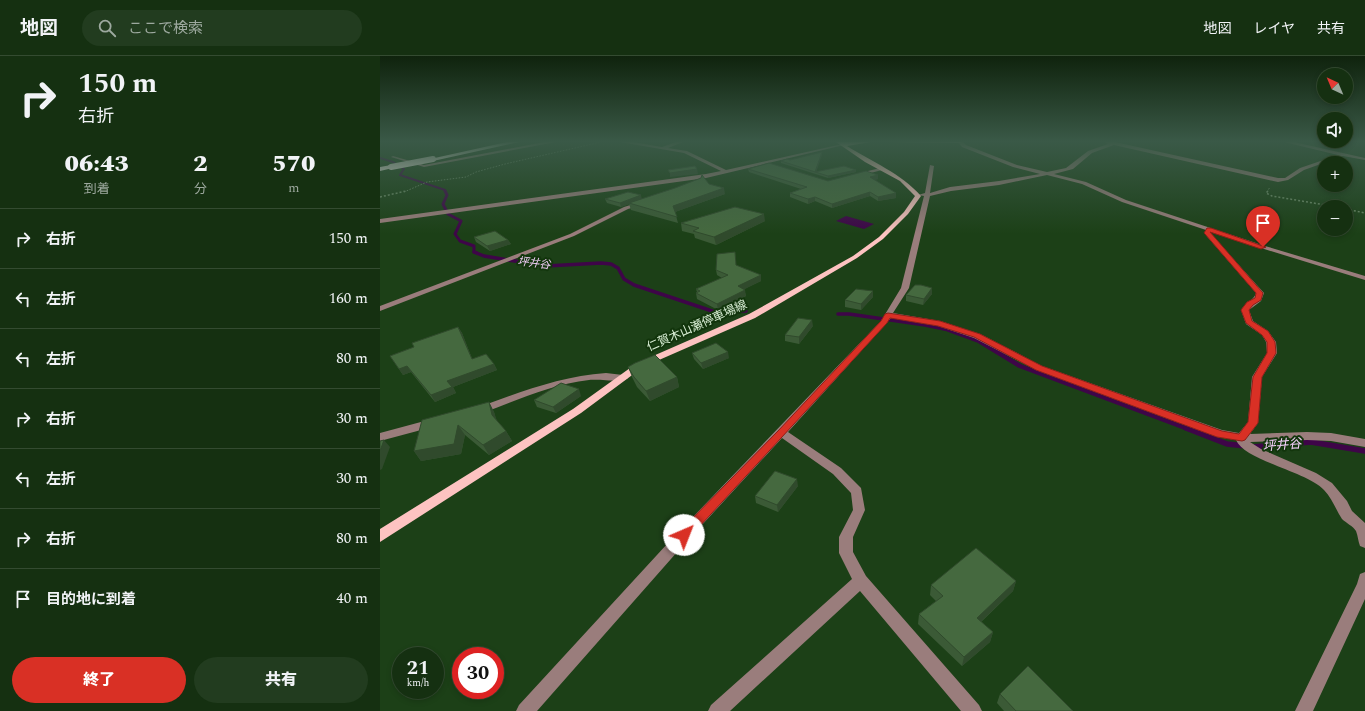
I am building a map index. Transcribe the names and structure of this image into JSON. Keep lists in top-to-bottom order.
{
  "streets": {
    "main road": ["仁賀木山瀬停車場線"]
  },
  "water": ["坪井谷"],
  "north": "top left",
  "page": {
    "header": "地図",
    "search": "ここで検索",
    "nav": ["地図", "レイヤ", "共有"],
    "turn": ["150 m", "右折"],
    "map_buttons": ["+", "−"],
    "eta": [
      "06:43",
      "到着",
      "2",
      "分",
      "570",
      "m"
    ],
    "list": [
      {
        "name": "右折",
        "value": "150 m"
      },
      {
        "name": "左折",
        "value": "160 m"
      },
      {
        "name": "左折",
        "value": "80 m"
      },
      {
        "name": "右折",
        "value": "30 m"
      },
      {
        "name": "左折",
        "value": "30 m"
      },
      {
        "name": "右折",
        "value": "80 m"
      },
      {
        "name": "目的地に到着",
        "value": "40 m"
      }
    ],
    "speed": "21 km/h",
    "limit": "30",
    "buttons": ["終了", "共有"]
  }
}
